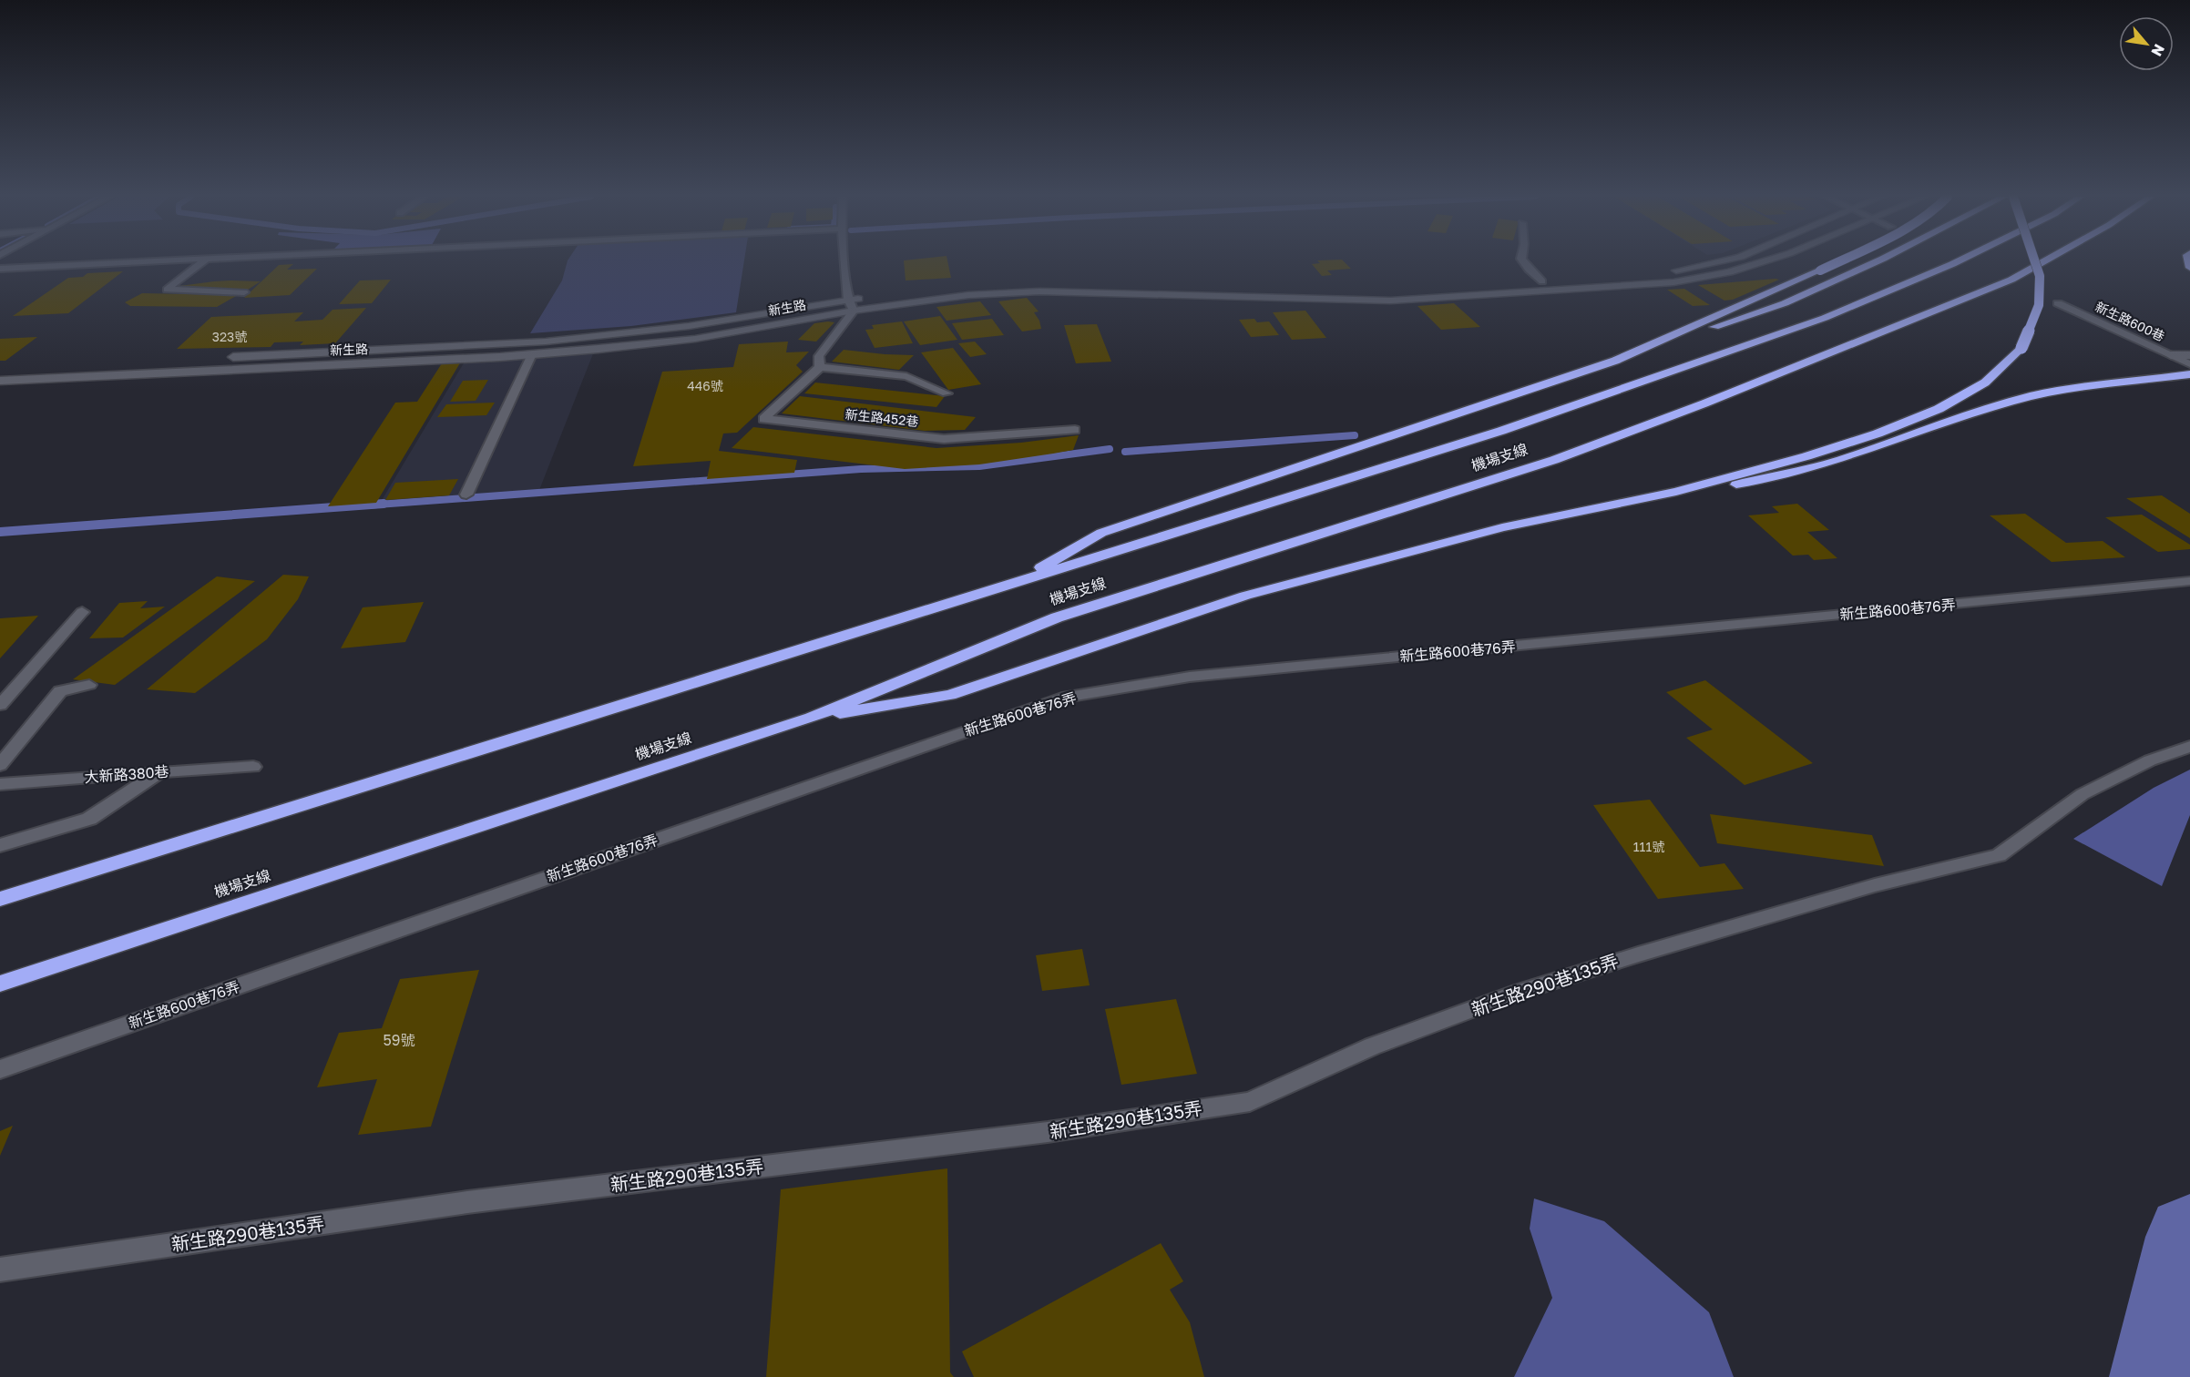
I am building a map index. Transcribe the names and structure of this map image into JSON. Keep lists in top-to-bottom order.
{
  "streets": {
    "highway": ["機場支線"],
    "main road": ["新生路"],
    "lane": [
      "新生路600巷",
      "新生路452巷",
      "新生路600巷76弄",
      "大新路380巷",
      "新生路290巷135弄"
    ]
  },
  "crossings": [
    ["新生路", "新生路452巷"]
  ],
  "house_numbers": [
    "323號",
    "446號",
    "111號",
    "59號"
  ],
  "north": "bottom right"
}
